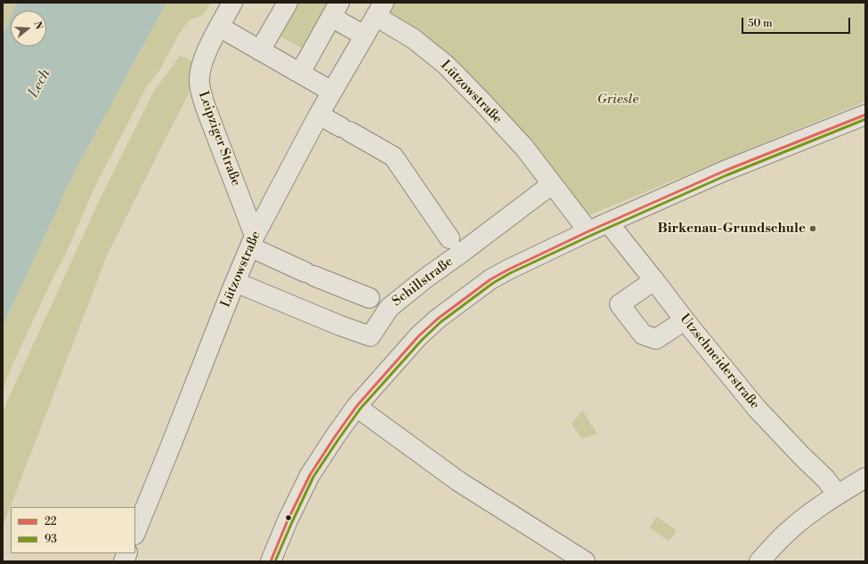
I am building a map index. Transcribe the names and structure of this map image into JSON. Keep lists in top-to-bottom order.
{
  "streets": {
    "street": [
      "Lützowstraße",
      "Leipziger Straße",
      "Schillstraße",
      "Utzschneiderstraße"
    ]
  },
  "crossings": [
    ["Lützowstraße", "Leipziger Straße"],
    ["Lützowstraße", "Schillstraße"]
  ],
  "water": ["Lech"],
  "parks": ["Griesle"],
  "places": ["Birkenau-Grundschule"],
  "lines": ["transit line 22", "transit line 93"],
  "legend": ["22", "93"],
  "scale_bar": "50 m",
  "north": "right"
}
